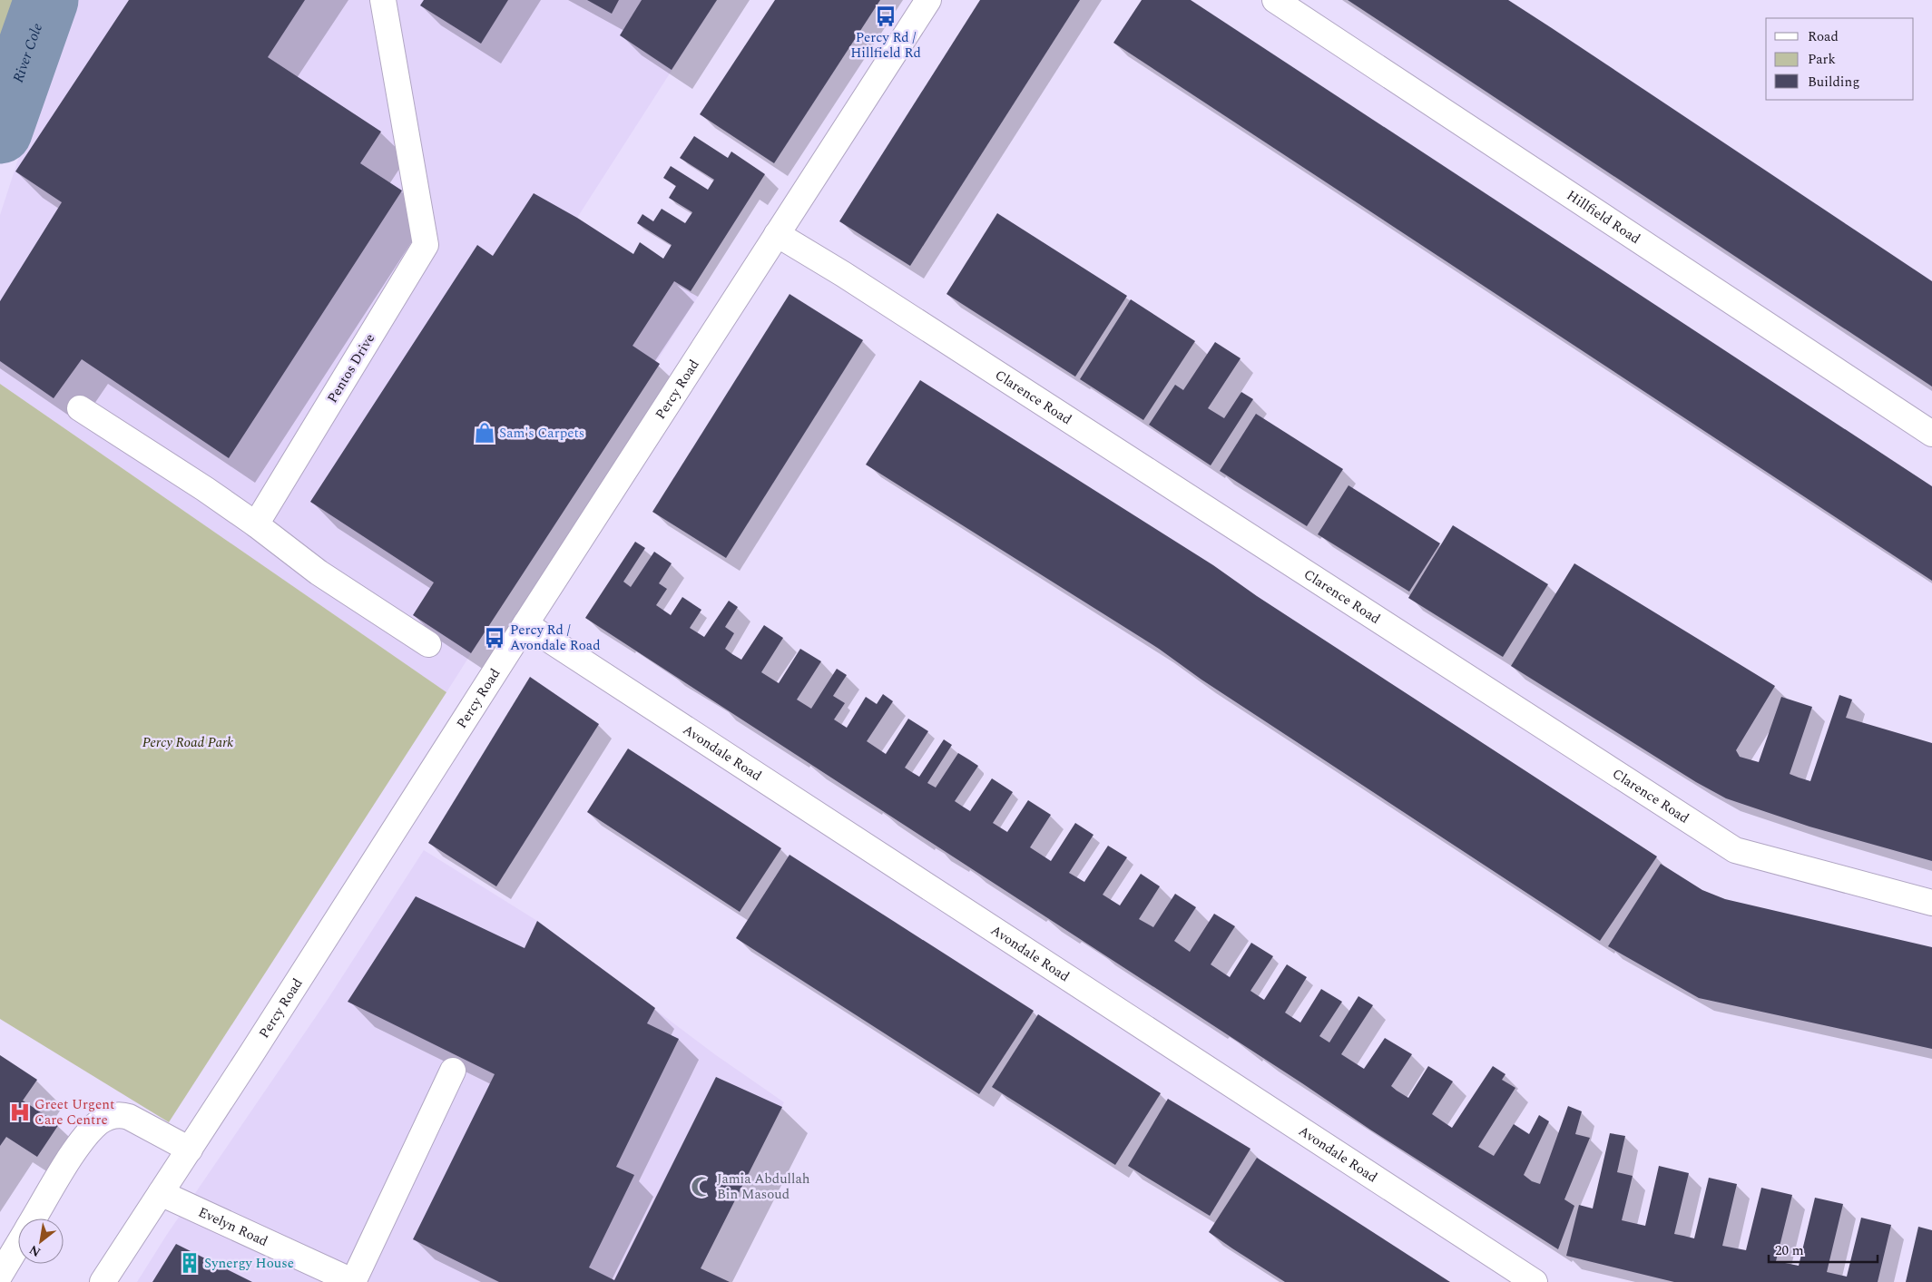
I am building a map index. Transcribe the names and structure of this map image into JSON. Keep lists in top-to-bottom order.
{
  "streets": {
    "street": [
      "Hillfield Road",
      "Pentos Drive",
      "Percy Road",
      "Clarence Road",
      "Avondale Road",
      "Evelyn Road"
    ]
  },
  "crossings": [
    ["Percy Road", "Clarence Road"],
    ["Percy Road", "Avondale Road"],
    ["Percy Road", "Evelyn Road"]
  ],
  "water": ["River Cole"],
  "parks": ["Percy Road Park"],
  "places": {
    "bus stop": ["Percy Rd / Hillfield Rd", "Percy Rd / Avondale Road"],
    "shop": ["Sam's Carpets"],
    "hospital": ["Greet Urgent Care Centre"],
    "mosque": ["Jamia Abdullah Bin Masoud"],
    "building": ["Synergy House"]
  },
  "legend": ["Road", "Park", "Building"],
  "scale_bar": "20 m",
  "north": "bottom left"
}
